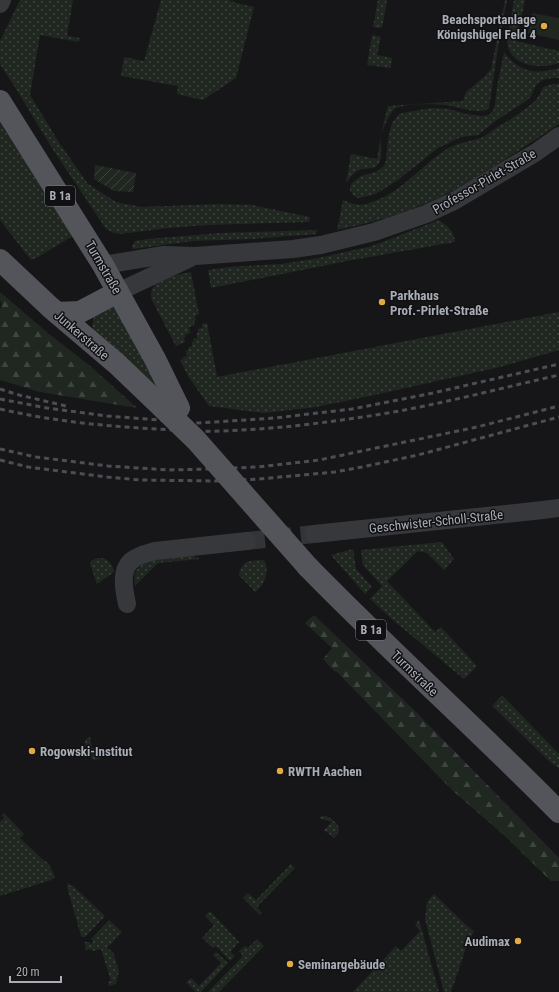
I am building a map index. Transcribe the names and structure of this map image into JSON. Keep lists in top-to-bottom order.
{
  "streets": {
    "main road": ["B 1a", "Turmstraße", "Junkerstraße"],
    "street": ["Professor-Pirlet-Straße", "Geschwister-Scholl-Straße"]
  },
  "crossings": [
    ["Professor-Pirlet-Straße", "Turmstraße"],
    ["Turmstraße", "Junkerstraße"]
  ],
  "places": [
    "Beachsportanlage Königshügel Feld 4",
    "Parkhaus Prof.-Pirlet-Straße",
    "Rogowski-Institut",
    "RWTH Aachen",
    "Audimax",
    "Seminargebäude"
  ],
  "scale_bar": "20 m"
}
